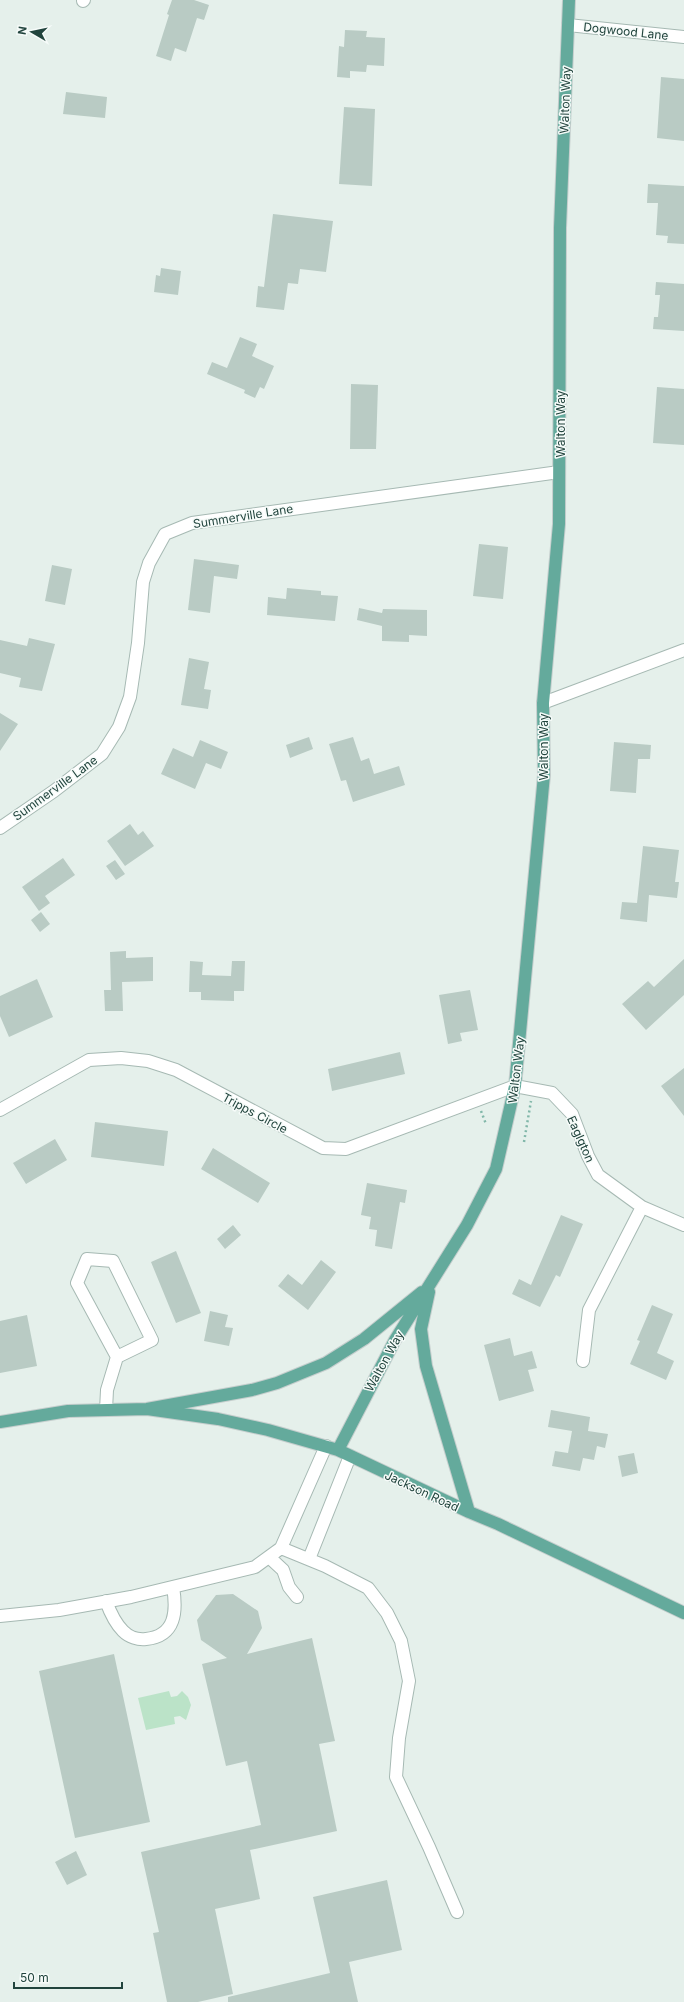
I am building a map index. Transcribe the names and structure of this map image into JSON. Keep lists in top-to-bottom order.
{
  "streets": {
    "main road": ["Walton Way", "Jackson Road"],
    "street": [
      "Dogwood Lane",
      "Summerville Lane",
      "Tripps Circle",
      "Eaglgton"
    ]
  },
  "crossings": [
    ["Dogwood Lane", "Walton Way"],
    ["Walton Way", "Summerville Lane"],
    ["Walton Way", "Tripps Circle"],
    ["Walton Way", "Eaglgton"],
    ["Walton Way", "Jackson Road"],
    ["Tripps Circle", "Eaglgton"]
  ],
  "scale_bar": "50 m",
  "north": "left"
}
